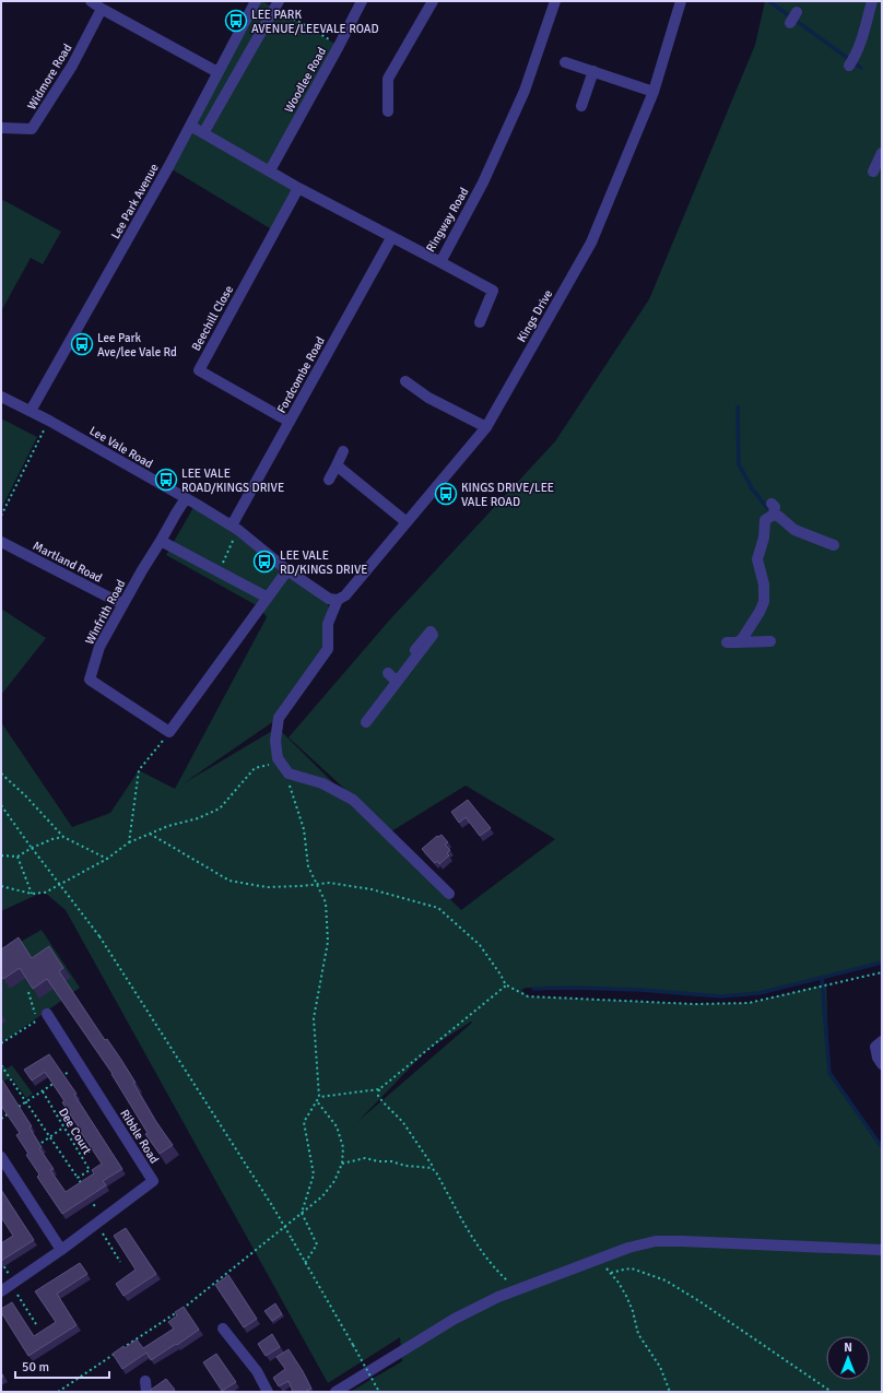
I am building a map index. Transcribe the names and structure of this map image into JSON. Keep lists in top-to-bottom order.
{
  "streets": {
    "street": [
      "Widmore Road",
      "Woodlee Road",
      "Lee Park Avenue",
      "Ringway Road",
      "Kings Drive",
      "Beechill Close",
      "Fordcombe Road",
      "Lee Vale Road",
      "Martland Road",
      "Winfrith Road",
      "Ribble Road"
    ],
    "path": ["Dee Court"]
  },
  "crossings": [
    ["Woodlee Road", "Ringway Road"],
    ["Lee Park Avenue", "Ringway Road"],
    ["Lee Park Avenue", "Lee Vale Road"],
    ["Ringway Road", "Beechill Close"],
    ["Ringway Road", "Fordcombe Road"],
    ["Kings Drive", "Lee Vale Road"],
    ["Beechill Close", "Fordcombe Road"],
    ["Fordcombe Road", "Lee Vale Road"],
    ["Lee Vale Road", "Winfrith Road"],
    ["Martland Road", "Winfrith Road"]
  ],
  "places": {
    "bus stop": [
      "LEE PARK AVENUE/LEEVALE ROAD",
      "Lee Park Ave/lee Vale Rd",
      "LEE VALE ROAD/KINGS DRIVE",
      "KINGS DRIVE/LEE VALE ROAD",
      "LEE VALE RD/KINGS DRIVE"
    ]
  },
  "scale_bar": "50 m",
  "north": "top"
}
